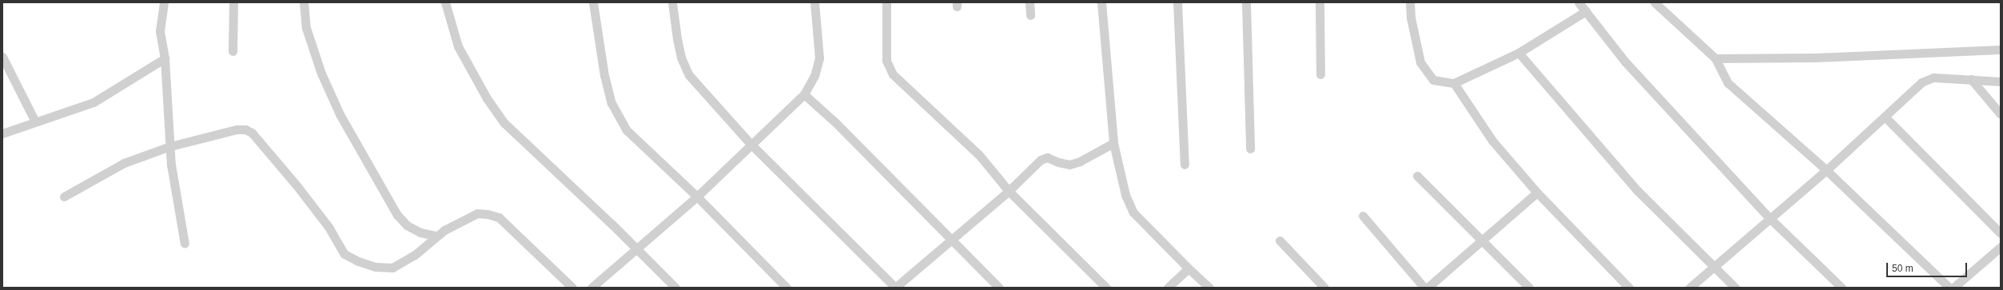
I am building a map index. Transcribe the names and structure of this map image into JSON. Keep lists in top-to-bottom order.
{
  "scale_bar": "50 m"
}
